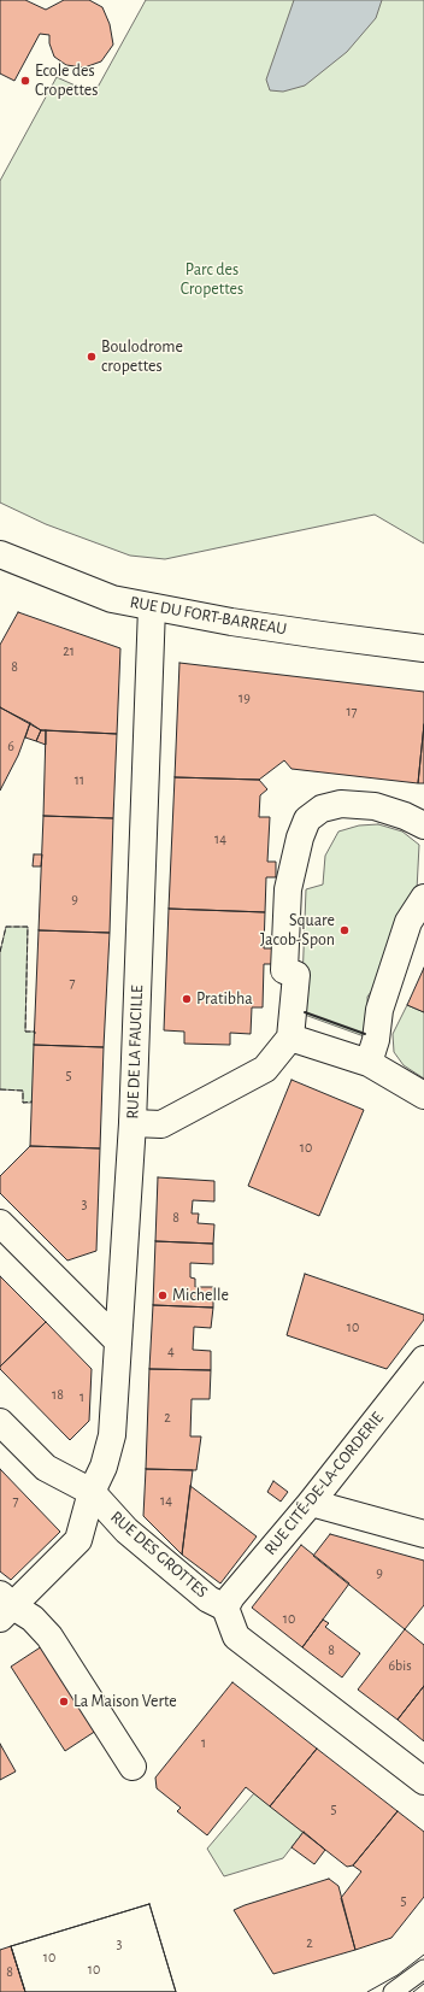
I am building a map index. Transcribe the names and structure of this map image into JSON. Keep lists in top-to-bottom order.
{
  "streets": {
    "street": [
      "RUE DU FORT-BARREAU",
      "RUE DE LA FAUCILLE",
      "RUE CITÉ-DE-LA-CORDERIE",
      "RUE DES GROTTES"
    ]
  },
  "crossings": [
    ["RUE DU FORT-BARREAU", "RUE DE LA FAUCILLE"],
    ["RUE DE LA FAUCILLE", "RUE DES GROTTES"],
    ["RUE CITÉ-DE-LA-CORDERIE", "RUE DES GROTTES"]
  ],
  "parks": ["Parc des Cropettes"],
  "places": [
    "Ecole des Cropettes",
    "Boulodrome cropettes",
    "Square Jacob-Spon",
    "Pratibha",
    "Michelle",
    "La Maison Verte"
  ],
  "house_numbers": [
    "21",
    "8",
    "19",
    "17",
    "6",
    "11",
    "14",
    "9",
    "7",
    "5",
    "10",
    "3",
    "8",
    "10",
    "4",
    "18",
    "1",
    "2",
    "7",
    "14",
    "9",
    "10",
    "8",
    "6bis",
    "1",
    "5",
    "5",
    "2",
    "3",
    "10",
    "10",
    "8"
  ]
}
